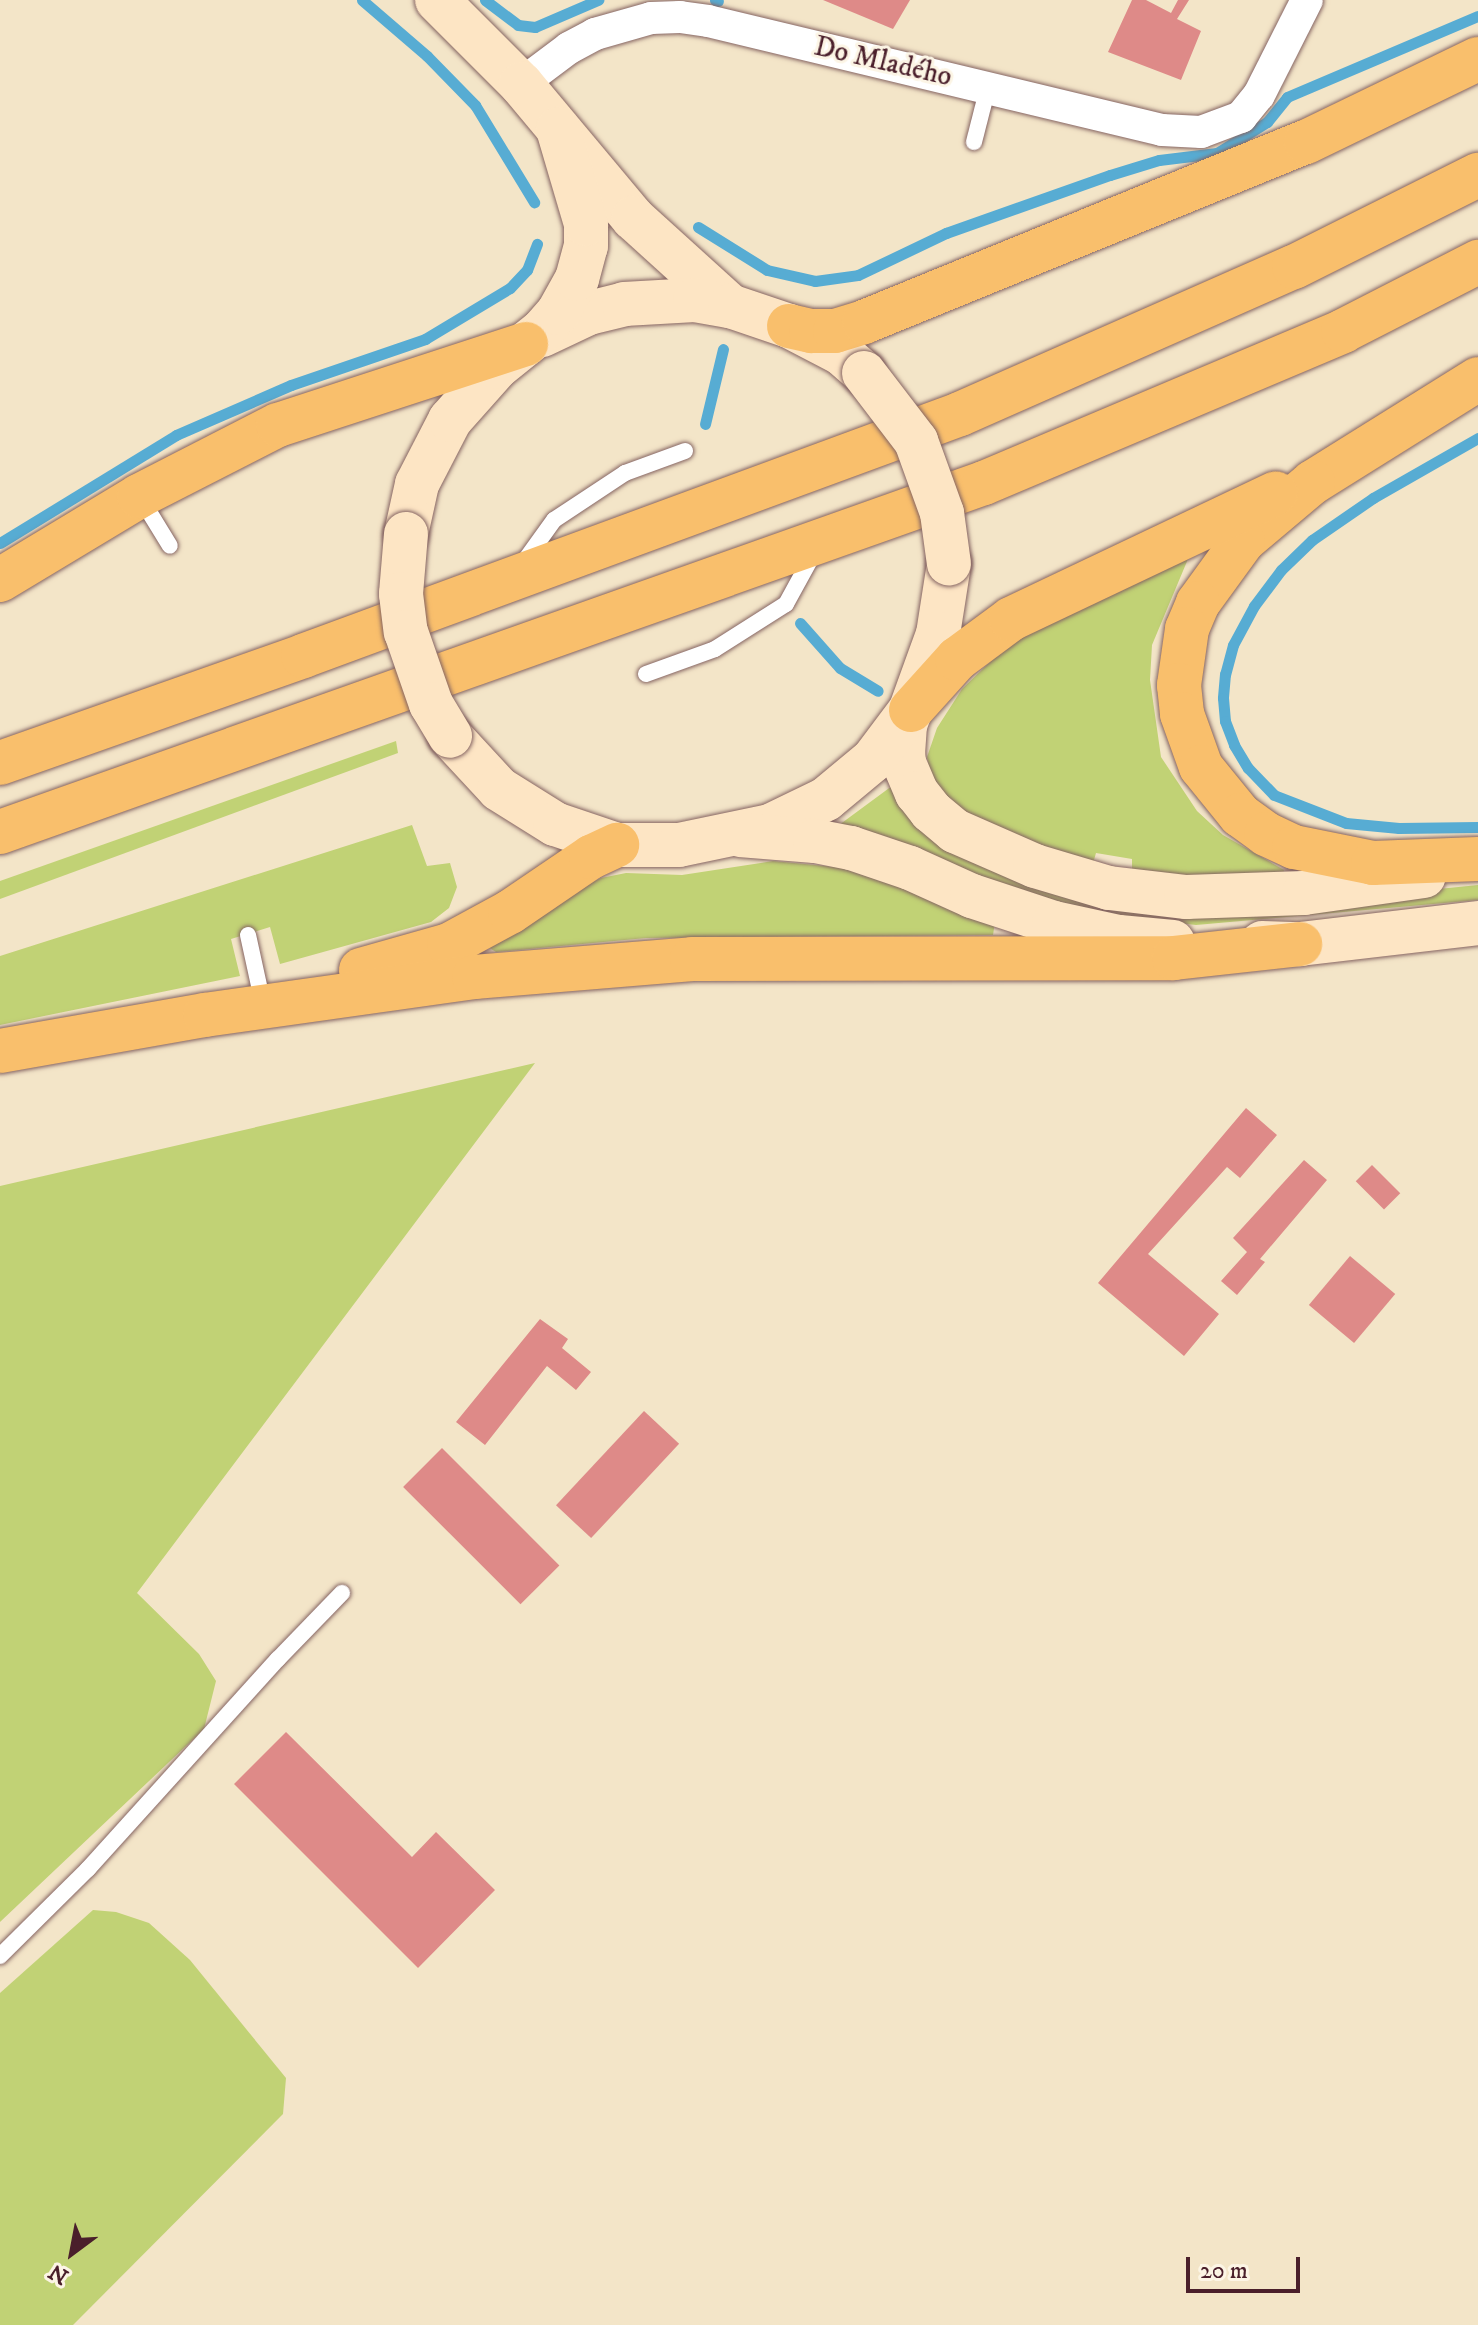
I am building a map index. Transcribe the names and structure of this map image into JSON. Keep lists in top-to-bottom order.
{
  "streets": {
    "street": ["Do Mladého"]
  },
  "scale_bar": "20 m",
  "north": "bottom left"
}
